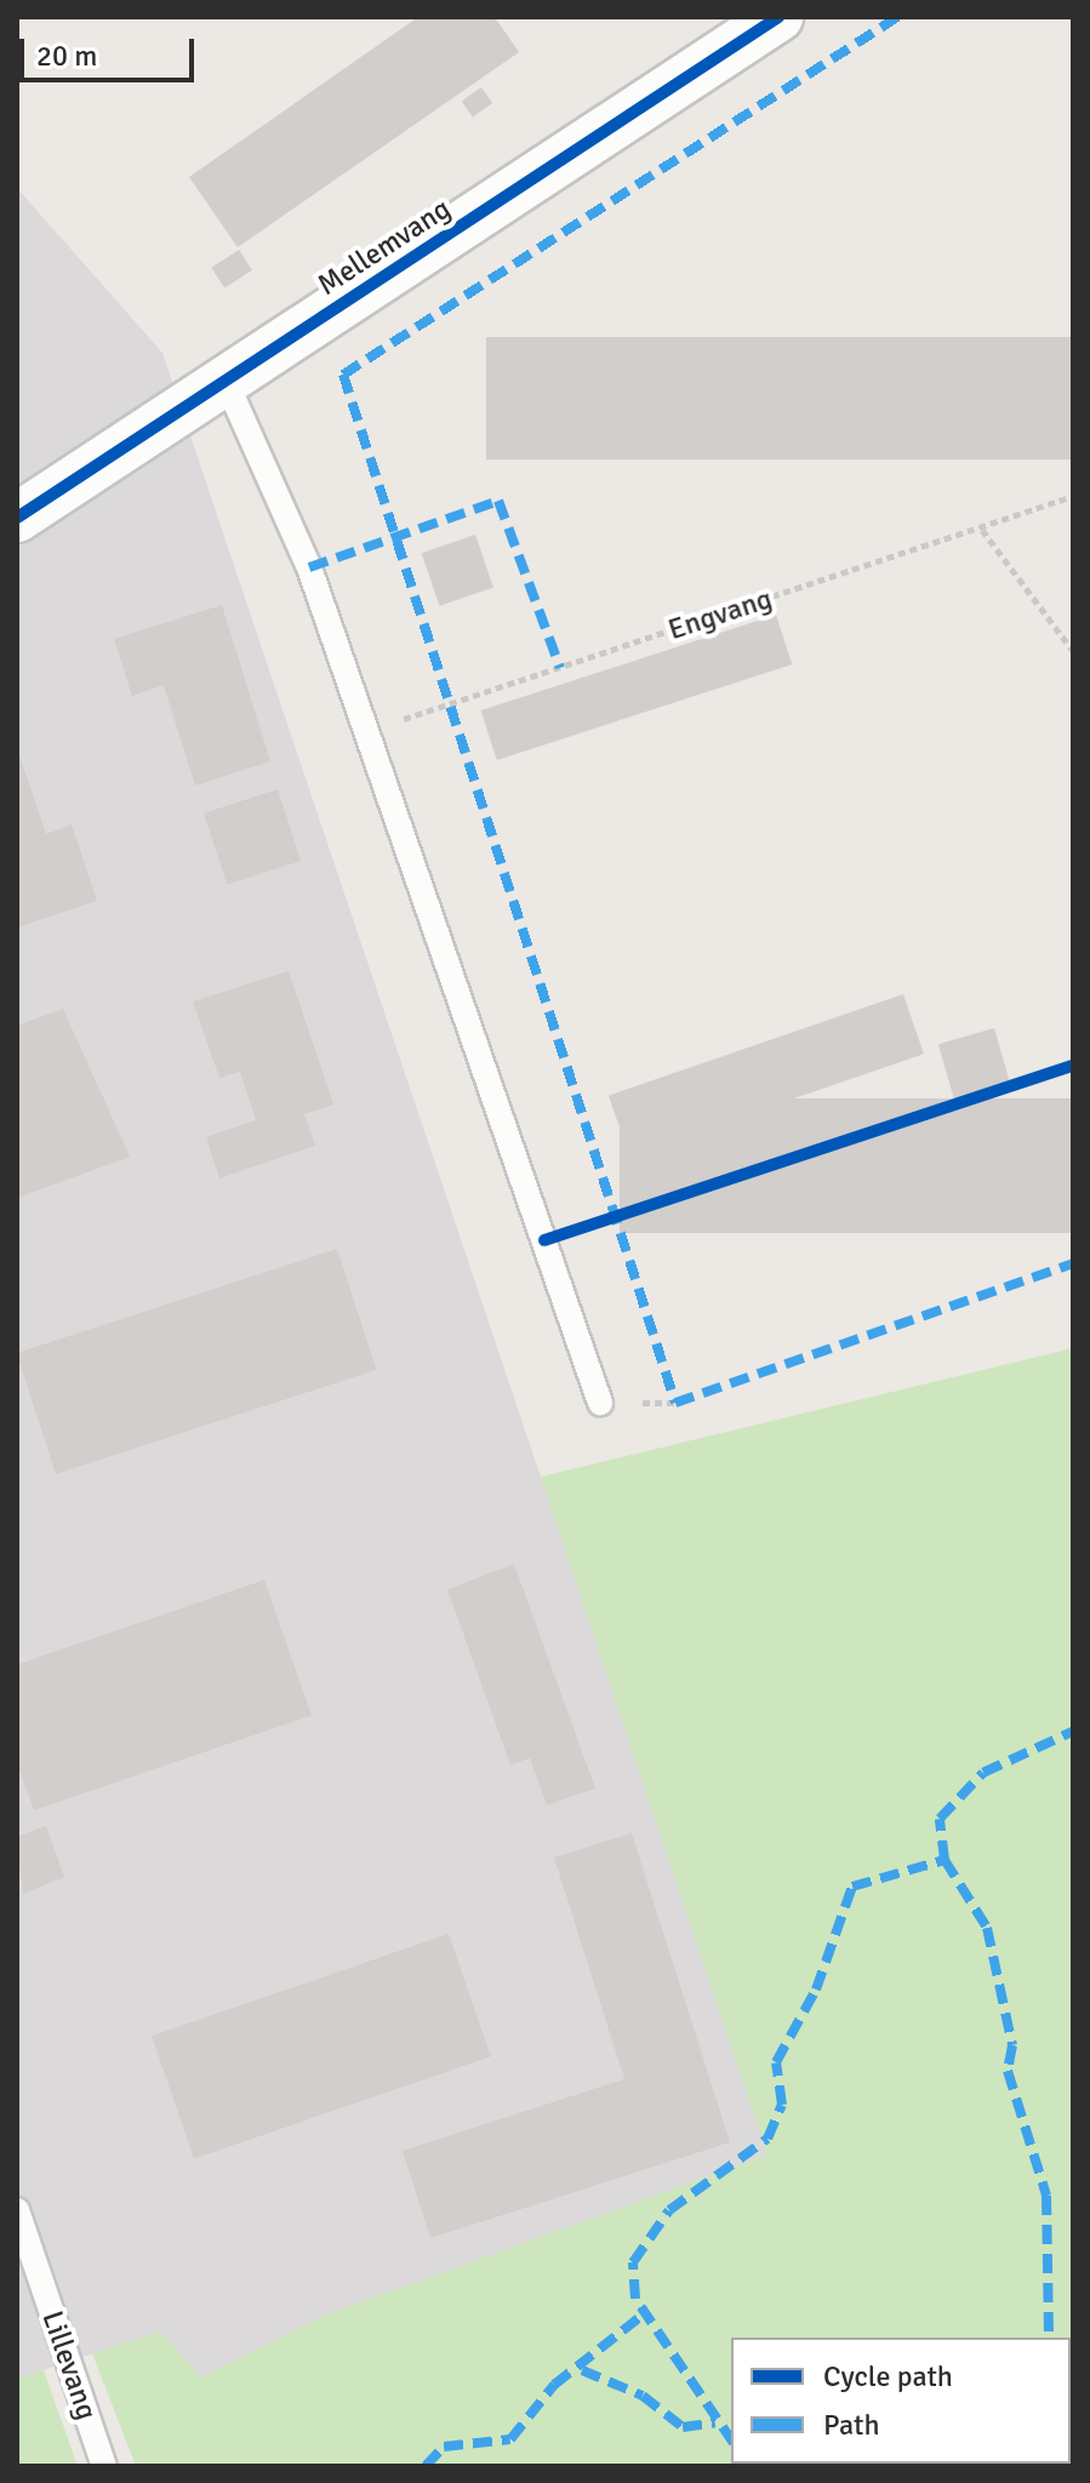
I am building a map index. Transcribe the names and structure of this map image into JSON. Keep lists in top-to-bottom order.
{
  "streets": {
    "street": ["Mellemvang"],
    "lane": ["Lillevang"],
    "path": ["Engvang"]
  },
  "legend": ["Cycle path", "Path"],
  "scale_bar": "20 m"
}
